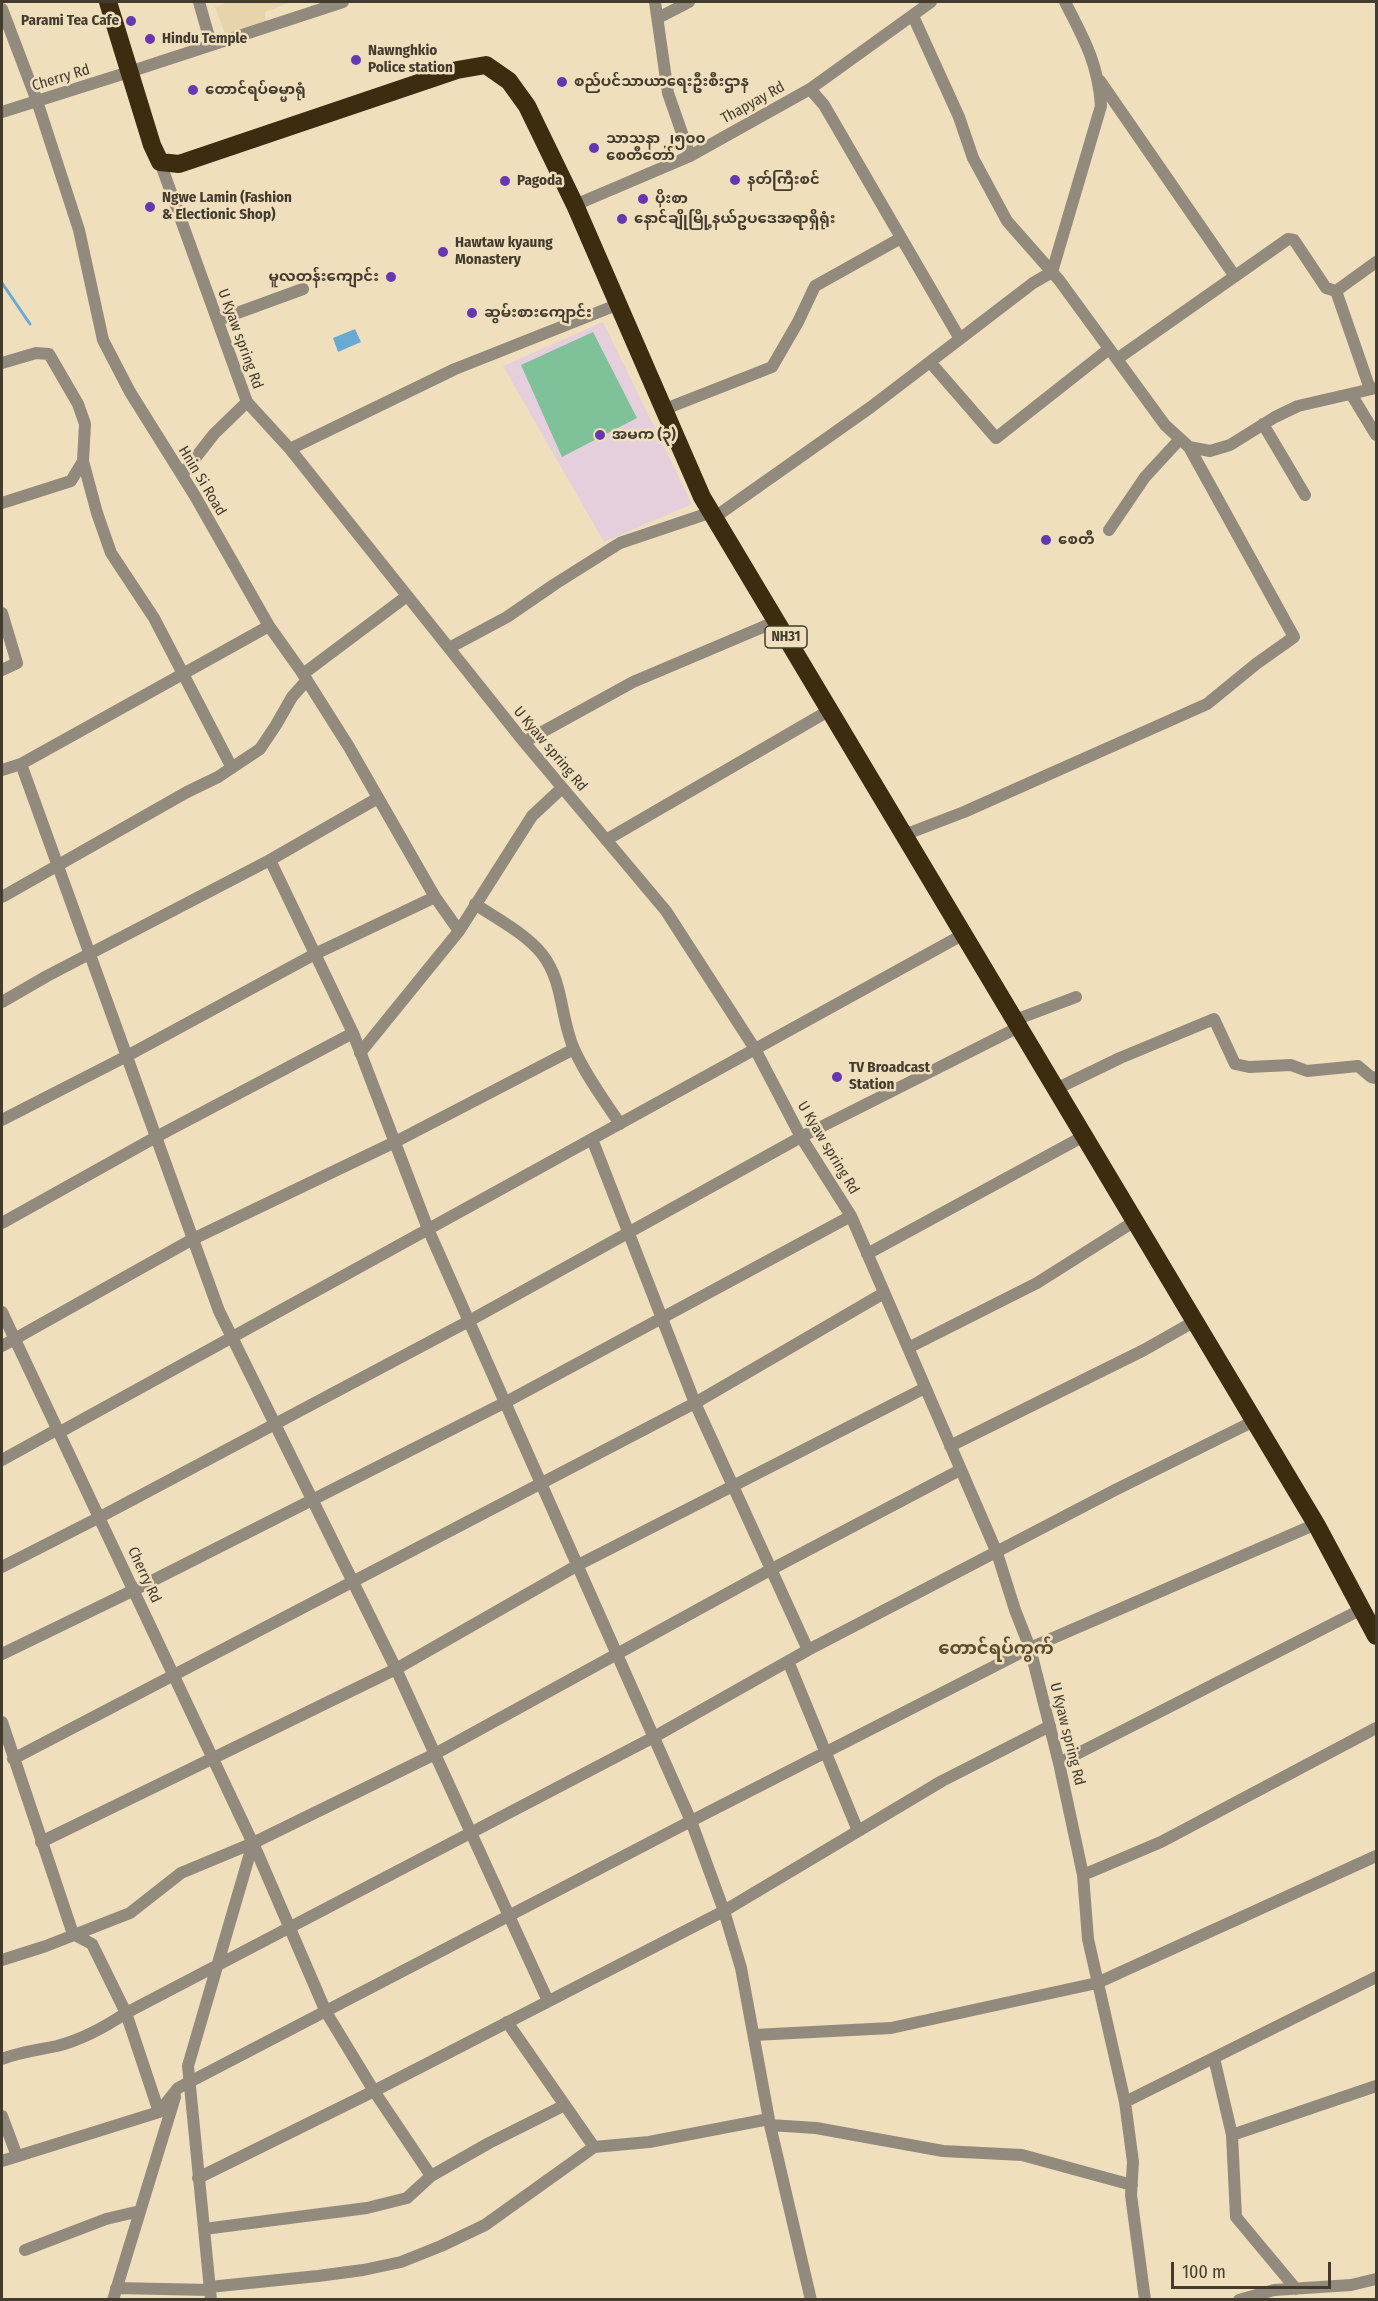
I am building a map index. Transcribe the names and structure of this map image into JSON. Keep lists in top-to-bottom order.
{
  "streets": {
    "highway": ["NH31"],
    "street": [
      "Cherry Rd",
      "Thapyay Rd",
      "U Kyaw spring Rd",
      "Hnin Si Road"
    ]
  },
  "crossings": [
    ["Cherry Rd", "Hnin Si Road"],
    ["Thapyay Rd", "NH31"],
    ["U Kyaw spring Rd", "NH31"]
  ],
  "districts": ["တောင်ရပ်ကွက်"],
  "places": [
    "Parami Tea Cafe",
    "Hindu Temple",
    "Nawnghkio Police station",
    "စည်ပင်သာယာရေးဦးစီးဌာန",
    "တောင်ရပ်ဓမ္မာရုံ",
    "သာသနာ ၂၅၀၀ စေတီတော်",
    "နတ်ကြီးစင်",
    "Pagoda",
    "ပိုးစာ",
    "Ngwe Lamin (Fashion & Electionic Shop)",
    "နောင်ချိုမြို့နယ်ဥပဒေအရာရှိရုံး",
    "Hawtaw kyaung Monastery",
    "မူလတန်းကျောင်း",
    "ဆွမ်းစားကျောင်း",
    "အမက (၃)",
    "စေတီ",
    "TV Broadcast Station"
  ],
  "scale_bar": "100 m"
}
